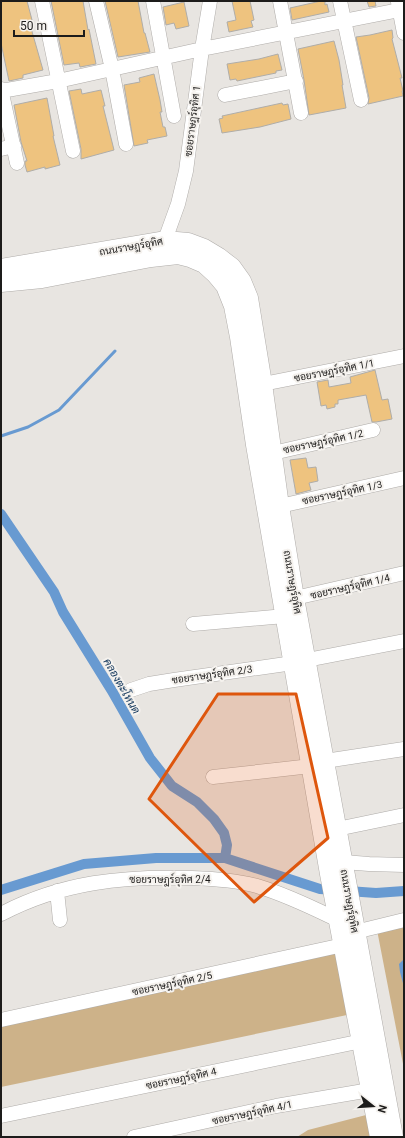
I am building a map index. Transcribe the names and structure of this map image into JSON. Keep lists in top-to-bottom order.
{
  "streets": {
    "main road": ["ถนนราษฎร์อุทิศ"],
    "street": [
      "ซอยราษฎร์อุทิศ 1",
      "ซอยราษฎร์อุทิศ 1/1",
      "ซอยราษฎร์อุทิศ 1/2",
      "ซอยราษฎร์อุทิศ 1/3",
      "ซอยราษฎร์อุทิศ 1/4",
      "ซอยราษฎร์อุทิศ 2/3",
      "ซอยราษฎร์อุทิศ 2/4",
      "ซอยราษฎร์อุทิศ 2/5",
      "ซอยราษฎร์อุทิศ 4",
      "ซอยราษฎร์อุทิศ 4/1"
    ]
  },
  "crossings": [
    ["ซอยราษฎร์อุทิศ 1", "ถนนราษฎร์อุทิศ"],
    ["ถนนราษฎร์อุทิศ", "ซอยราษฎร์อุทิศ 1/1"],
    ["ถนนราษฎร์อุทิศ", "ซอยราษฎร์อุทิศ 1/2"],
    ["ถนนราษฎร์อุทิศ", "ซอยราษฎร์อุทิศ 1/3"],
    ["ถนนราษฎร์อุทิศ", "ซอยราษฎร์อุทิศ 1/4"],
    ["ถนนราษฎร์อุทิศ", "ซอยราษฎร์อุทิศ 2/3"],
    ["ถนนราษฎร์อุทิศ", "ซอยราษฎร์อุทิศ 2/4"],
    ["ถนนราษฎร์อุทิศ", "ซอยราษฎร์อุทิศ 2/5"],
    ["ถนนราษฎร์อุทิศ", "ซอยราษฎร์อุทิศ 4"],
    ["ถนนราษฎร์อุทิศ", "ซอยราษฎร์อุทิศ 4/1"]
  ],
  "water": ["คลองตะโหนด"],
  "scale_bar": "50 m",
  "north": "right"
}
